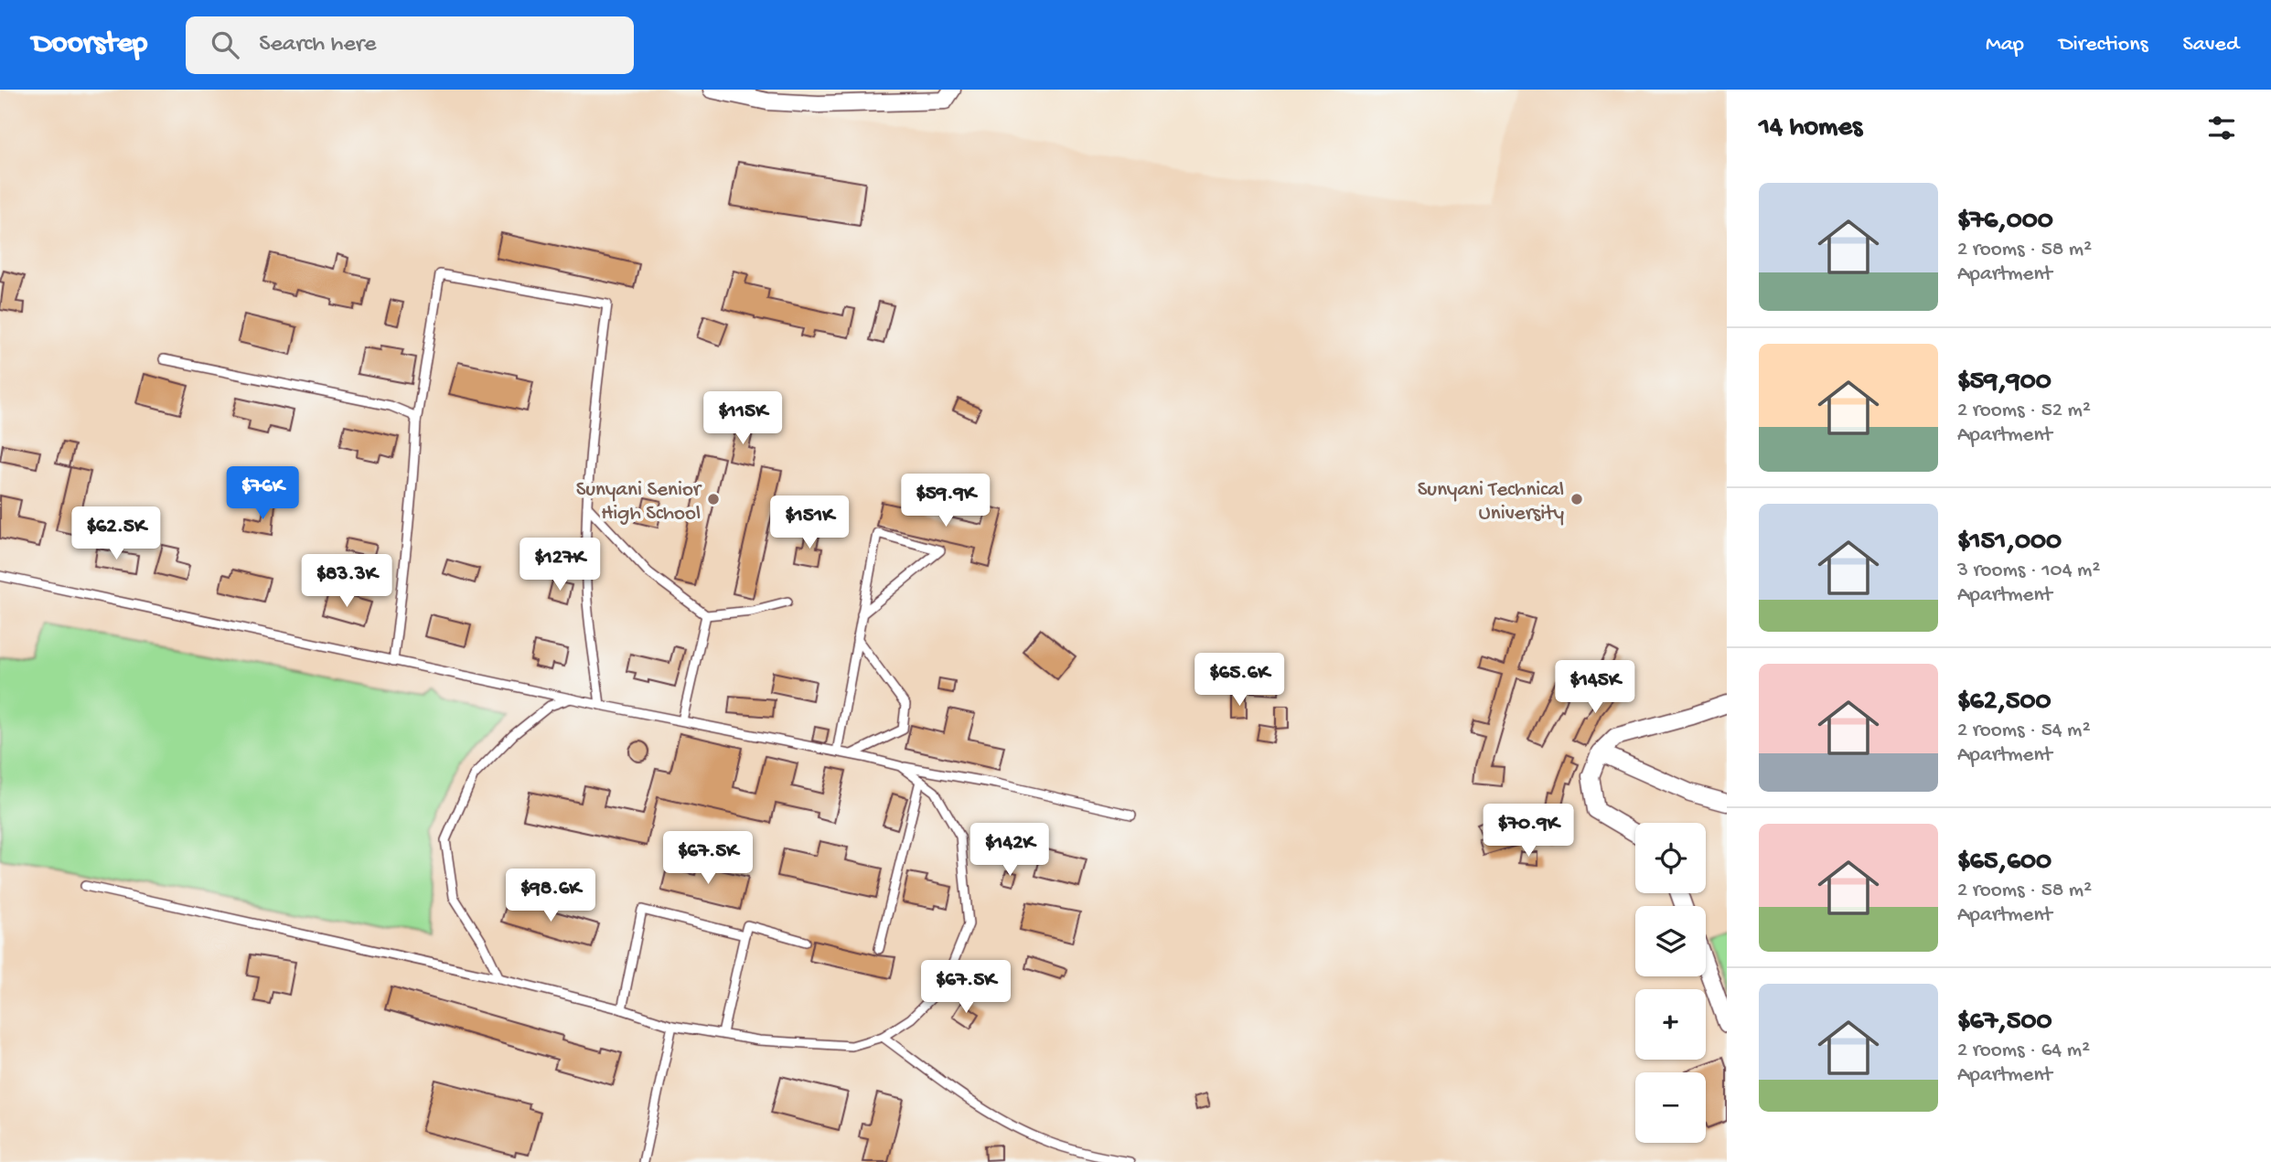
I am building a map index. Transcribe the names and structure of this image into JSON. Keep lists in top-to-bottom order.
{
  "places": ["Sunyani Senior High School", "Sunyani Technical University"],
  "page": {
    "header": "Doorstep",
    "search": "Search here",
    "nav": ["Map", "Directions", "Saved"],
    "heading": "14 homes",
    "list": [
      {
        "name": "$76,000",
        "note": "2 rooms · 58 m² · Apartment"
      },
      {
        "name": "$59,900",
        "note": "2 rooms · 52 m² · Apartment"
      },
      {
        "name": "$151,000",
        "note": "3 rooms · 104 m² · Apartment"
      },
      {
        "name": "$62,500",
        "note": "2 rooms · 54 m² · Apartment"
      },
      {
        "name": "$65,600",
        "note": "2 rooms · 58 m² · Apartment"
      },
      {
        "name": "$67,500",
        "note": "2 rooms · 64 m² · Apartment"
      }
    ],
    "price": [
      "$115K",
      "$76K",
      "$59.9K",
      "$151K",
      "$62.5K",
      "$127K",
      "$83.3K",
      "$65.6K",
      "$145K",
      "$70.9K",
      "$142K",
      "$67.5K",
      "$98.6K",
      "$67.5K"
    ],
    "map_buttons": ["+", "−"]
  }
}
